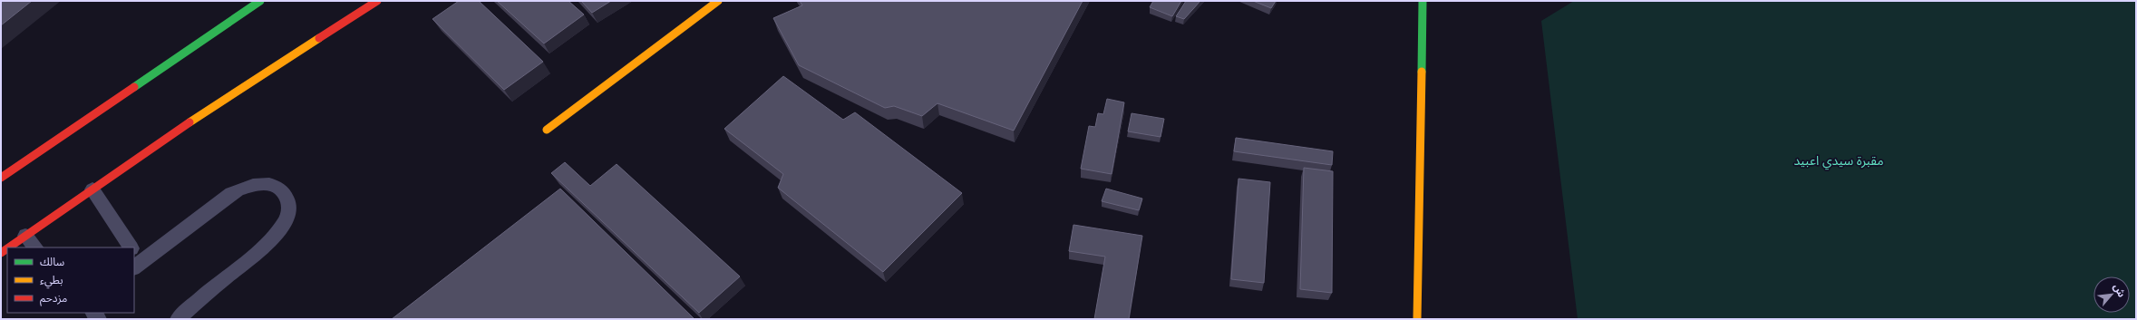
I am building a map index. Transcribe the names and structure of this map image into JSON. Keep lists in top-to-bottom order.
{
  "parks": ["مقبرة سيدي اعبيد"],
  "legend": ["سالك", "بطيء", "مزدحم"],
  "north": "top right"
}
